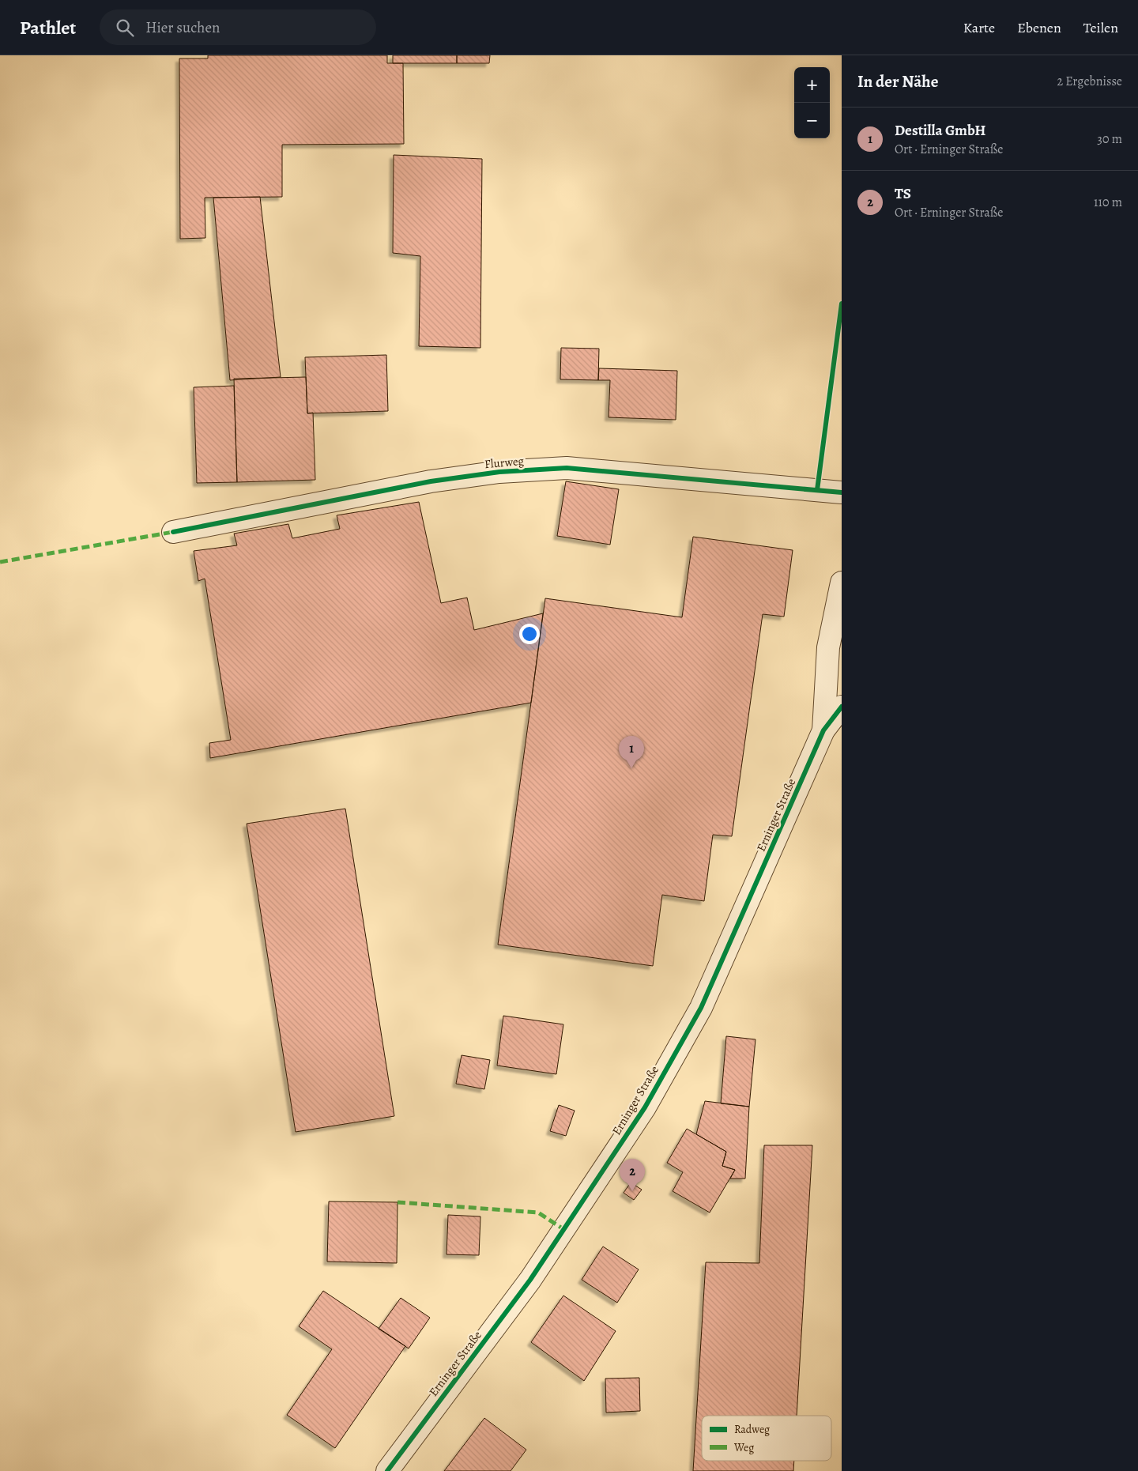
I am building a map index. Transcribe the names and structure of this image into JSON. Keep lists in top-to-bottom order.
{
  "streets": {
    "street": ["Flurweg", "Erninger Straße"]
  },
  "legend": ["Radweg", "Weg"],
  "page": {
    "header": "Pathlet",
    "search": "Hier suchen",
    "nav": ["Karte", "Ebenen", "Teilen"],
    "heading": ["In der Nähe", "2 Ergebnisse"],
    "map_buttons": ["+", "−"],
    "list": [
      {
        "mark": "1",
        "name": "Destilla GmbH",
        "note": "Ort · Erninger Straße",
        "value": "30 m"
      },
      {
        "mark": "2",
        "name": "TS",
        "note": "Ort · Erninger Straße",
        "value": "110 m"
      }
    ],
    "pins": ["1", "2"]
  }
}
